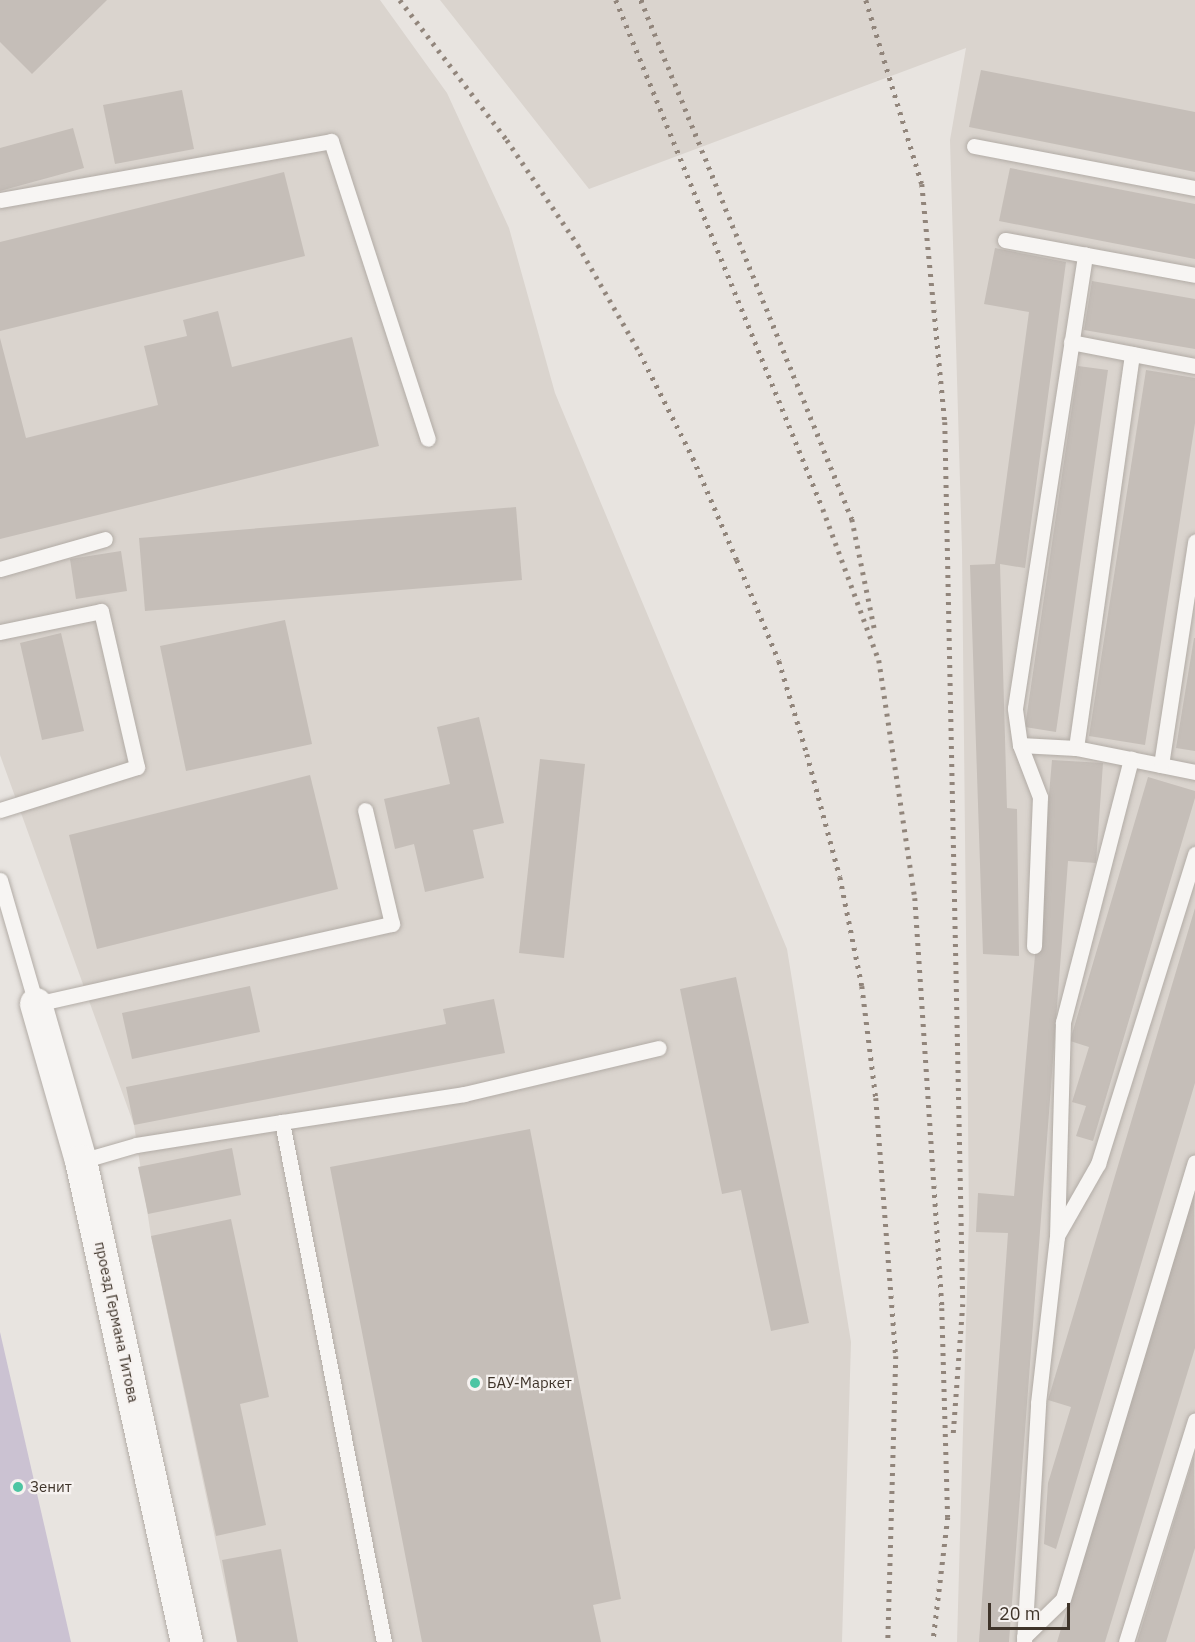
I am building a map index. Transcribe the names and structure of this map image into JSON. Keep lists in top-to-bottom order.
{
  "streets": {
    "street": ["проезд Германа Титова"]
  },
  "places": ["БАУ-Маркет", "Зенит"],
  "scale_bar": "20 m"
}
